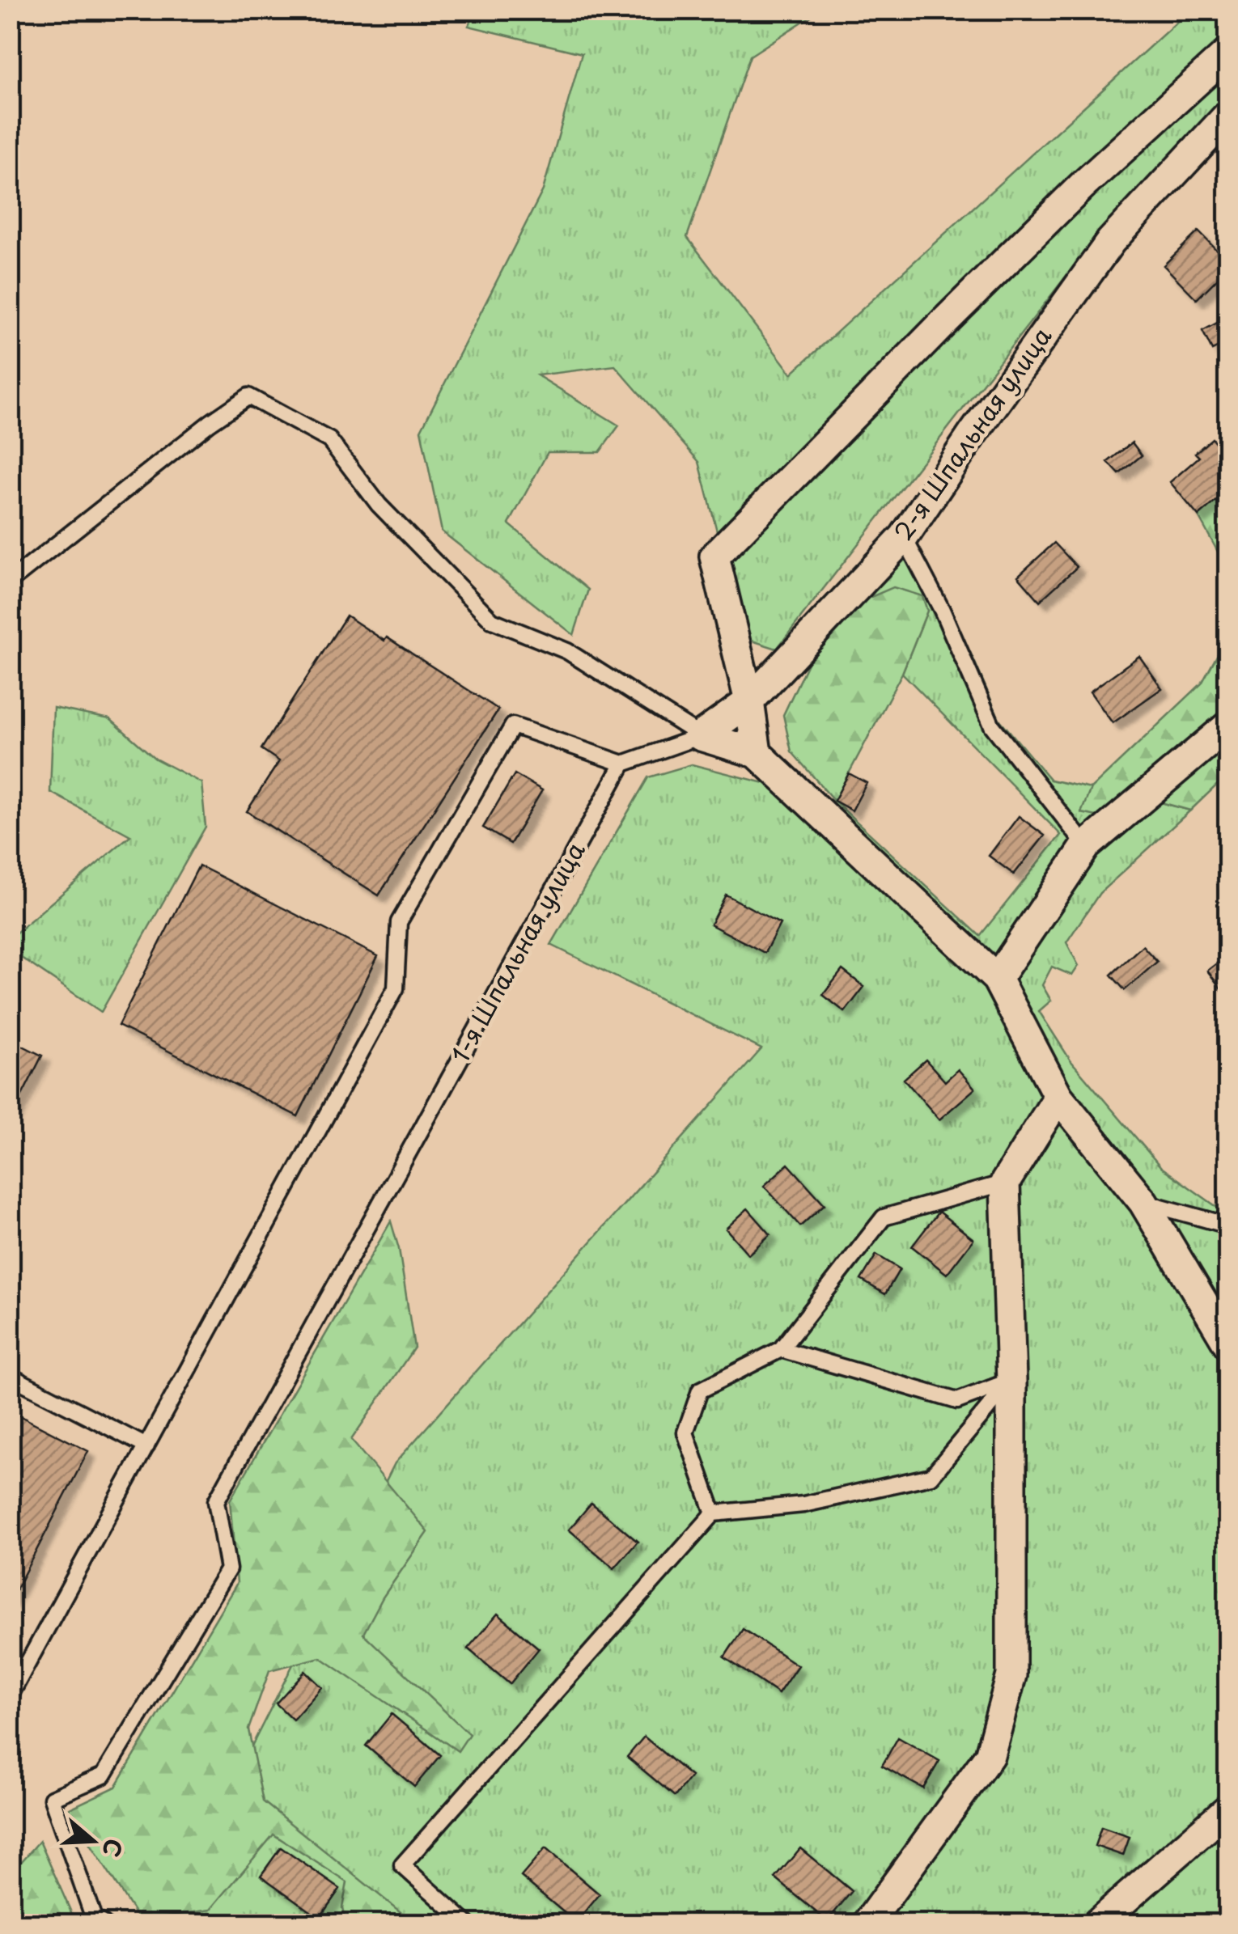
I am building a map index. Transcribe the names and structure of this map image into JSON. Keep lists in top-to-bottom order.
{
  "streets": {
    "street": ["2-я Шпальная улица"],
    "lane": ["1-я Шпальная улица"]
  },
  "north": "right"
}
